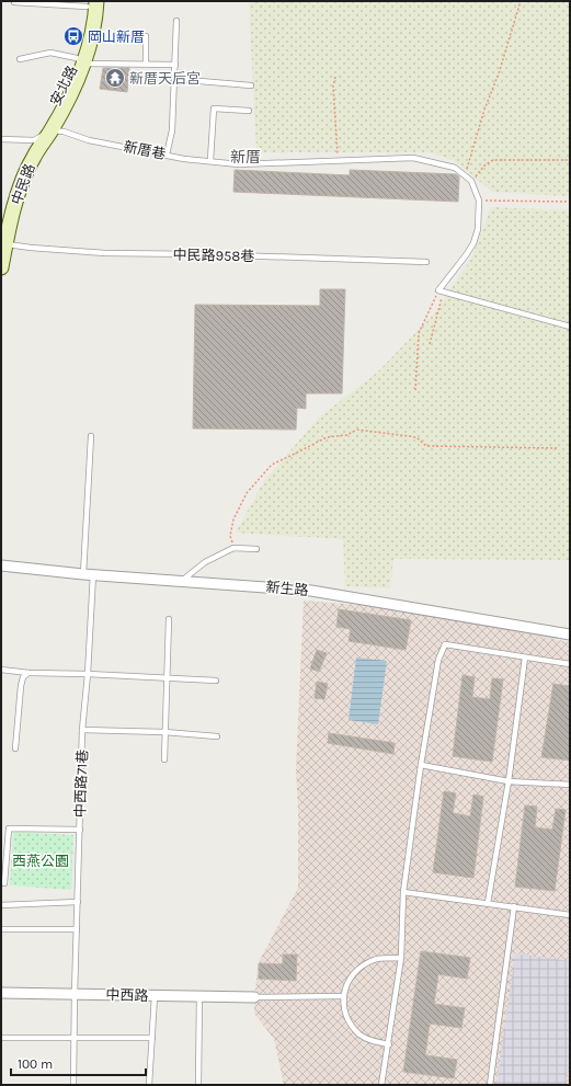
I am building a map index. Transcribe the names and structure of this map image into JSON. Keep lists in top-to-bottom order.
{
  "streets": {
    "main road": ["安北路", "中民路"],
    "street": ["新生路", "中西路"],
    "lane": ["新厝巷", "中民路958巷", "中西路71巷"]
  },
  "crossings": [
    ["安北路", "新厝巷"],
    ["安北路", "中民路"],
    ["新厝巷", "中民路"],
    ["中民路", "中民路958巷"],
    ["新生路", "中西路71巷"],
    ["中西路71巷", "中西路"]
  ],
  "districts": ["新厝"],
  "parks": ["西燕公園"],
  "places": {
    "bus stop": ["岡山新厝"],
    "temple": ["新厝天后宮"]
  },
  "scale_bar": "100 m"
}
